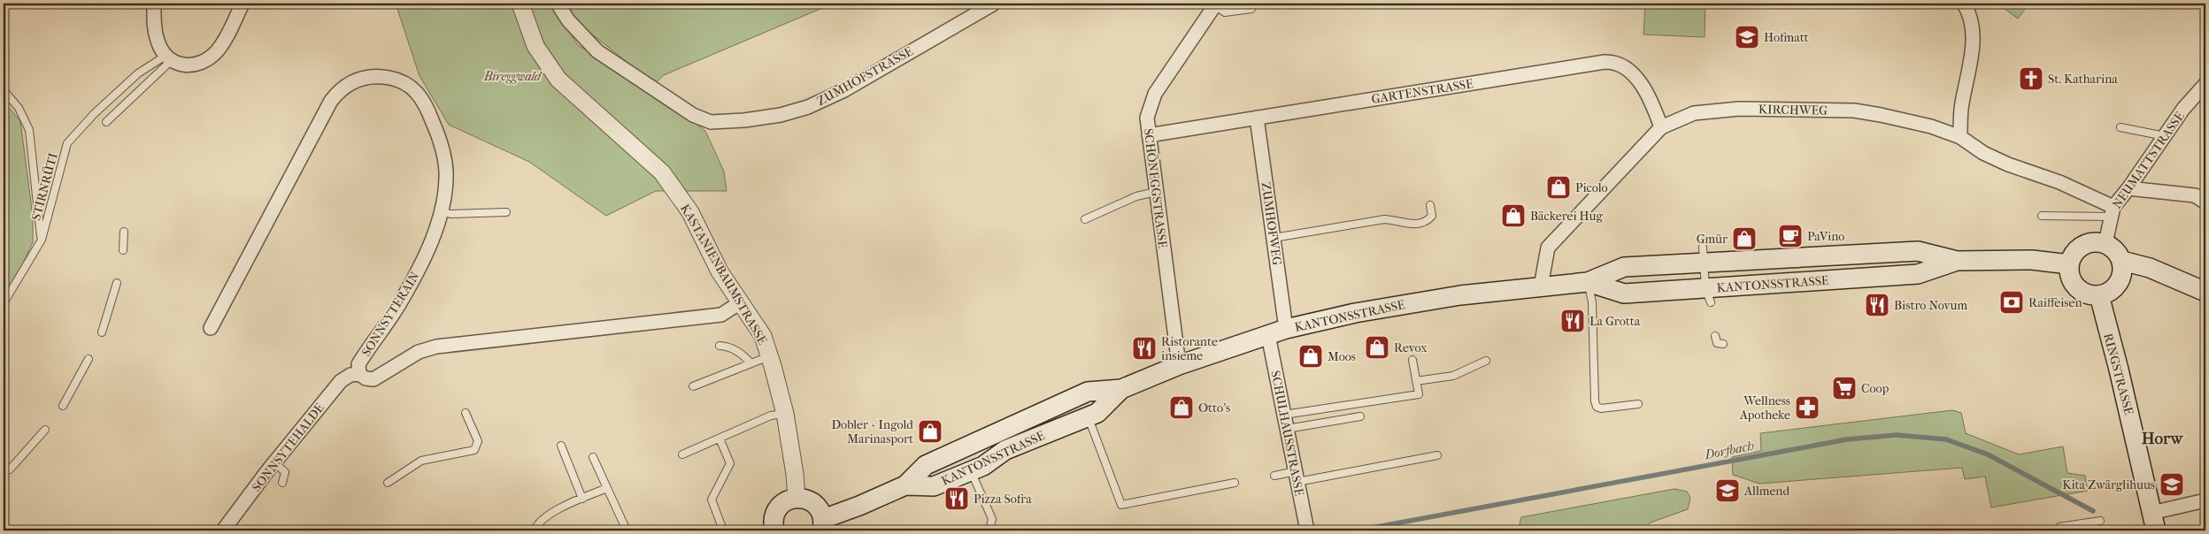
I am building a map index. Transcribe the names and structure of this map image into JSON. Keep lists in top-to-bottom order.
{
  "streets": {
    "main road": ["KANTONSSTRASSE", "RINGSTRASSE"],
    "street": [
      "ZUMHOFSTRASSE",
      "GARTENSTRASSE",
      "KIRCHWEG",
      "NEUMATTSTRASSE",
      "SCHÖNEGGSTRASSE",
      "ZUMHOFWEG",
      "KASTANIENBAUMSTRASSE",
      "SONNSYTERAIN",
      "SCHULHAUSSTRASSE",
      "SONNSYTEHALDE"
    ],
    "lane": ["STIRNRÜTI"]
  },
  "crossings": [
    ["GARTENSTRASSE", "KIRCHWEG"],
    ["GARTENSTRASSE", "SCHÖNEGGSTRASSE"],
    ["GARTENSTRASSE", "ZUMHOFWEG"],
    ["KIRCHWEG", "NEUMATTSTRASSE"],
    ["KIRCHWEG", "KANTONSSTRASSE"],
    ["NEUMATTSTRASSE", "KANTONSSTRASSE"],
    ["NEUMATTSTRASSE", "RINGSTRASSE"],
    ["SCHÖNEGGSTRASSE", "KANTONSSTRASSE"],
    ["ZUMHOFWEG", "KANTONSSTRASSE"],
    ["KANTONSSTRASSE", "RINGSTRASSE"],
    ["KANTONSSTRASSE", "SCHULHAUSSTRASSE"],
    ["SONNSYTERAIN", "SONNSYTEHALDE"]
  ],
  "districts": ["Horw"],
  "water": ["Dorfbach"],
  "parks": ["Bireggwald"],
  "places": {
    "school or university": ["Hofmatt", "Kita Zwärglihuus", "Allmend"],
    "church": ["St. Katharina"],
    "shop": [
      "Picolo",
      "Bäckerei Hug",
      "Gmür",
      "Revox",
      "Moos",
      "Otto's",
      "Dobler + Ingold Marinasport"
    ],
    "cafe": ["PaVino"],
    "bank": ["Raiffeisen"],
    "restaurant": [
      "Bistro Novum",
      "La Grotta",
      "Ristorante insieme",
      "Pizza Sofra"
    ],
    "supermarket": ["Coop"],
    "pharmacy": ["Wellness Apotheke"]
  }
}
